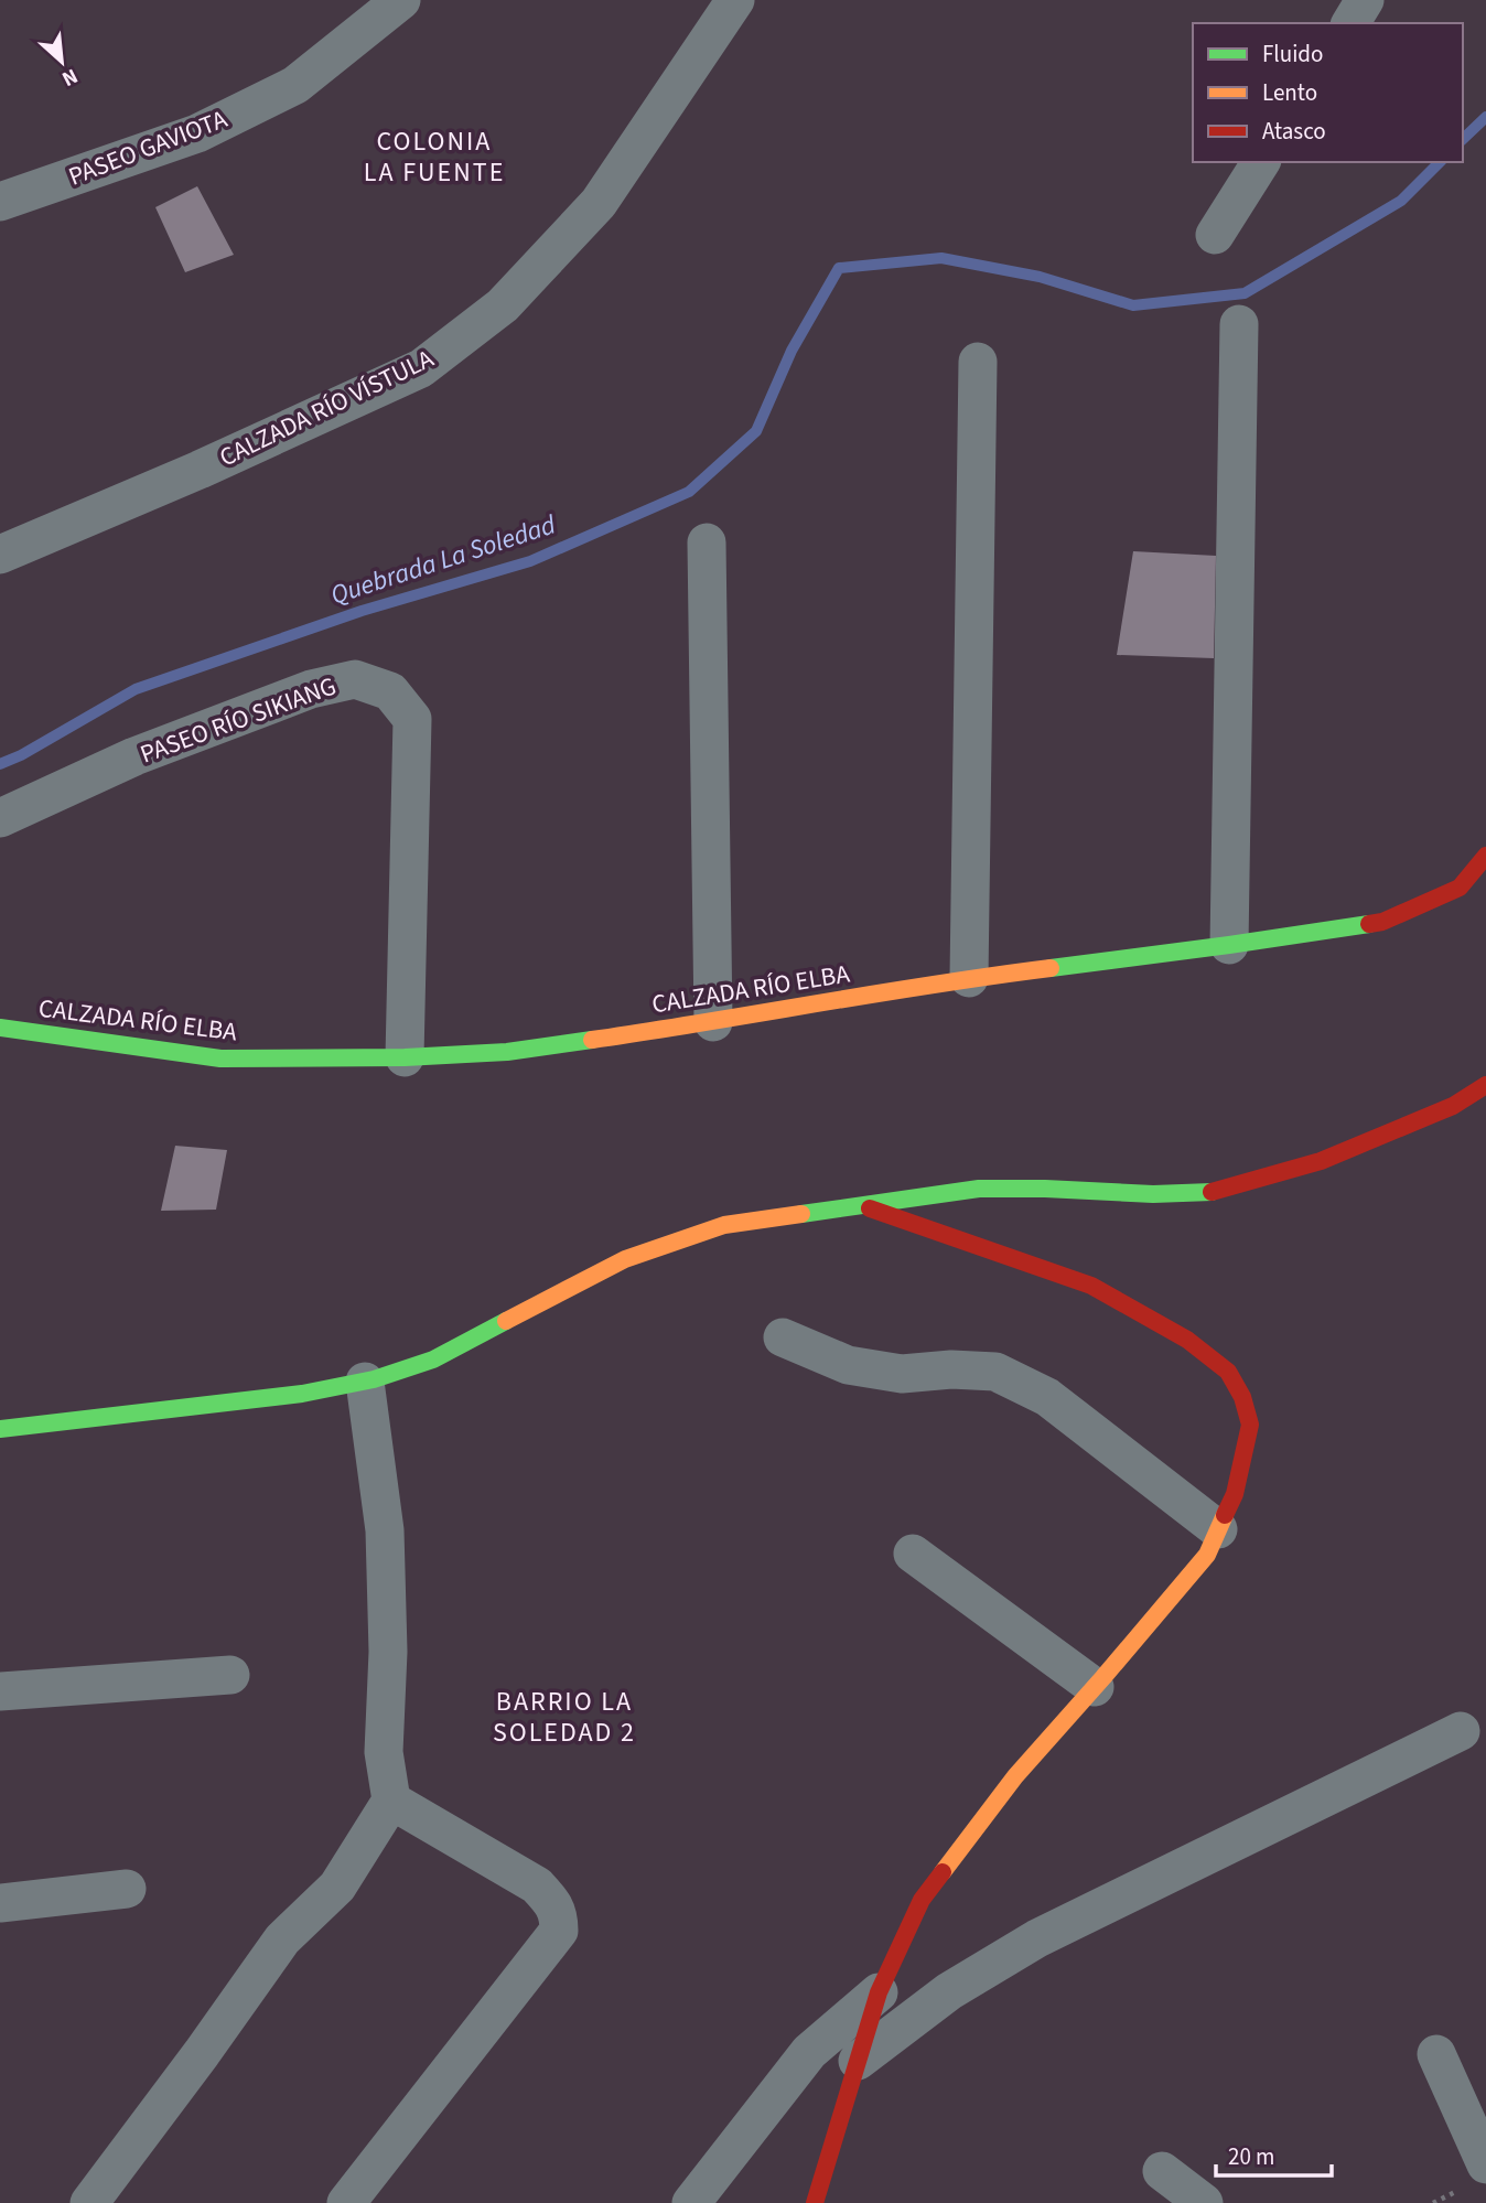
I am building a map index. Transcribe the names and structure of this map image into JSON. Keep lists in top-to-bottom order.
{
  "streets": {
    "street": [
      "PASEO GAVIOTA",
      "CALZADA RÍO VÍSTULA",
      "PASEO RÍO SIKIANG",
      "CALZADA RÍO ELBA"
    ]
  },
  "crossings": [
    ["PASEO RÍO SIKIANG", "CALZADA RÍO ELBA"]
  ],
  "districts": ["COLONIA LA FUENTE", "BARRIO LA SOLEDAD 2"],
  "water": ["Quebrada La Soledad"],
  "legend": ["Fluido", "Lento", "Atasco"],
  "scale_bar": "20 m",
  "north": "bottom right"
}
